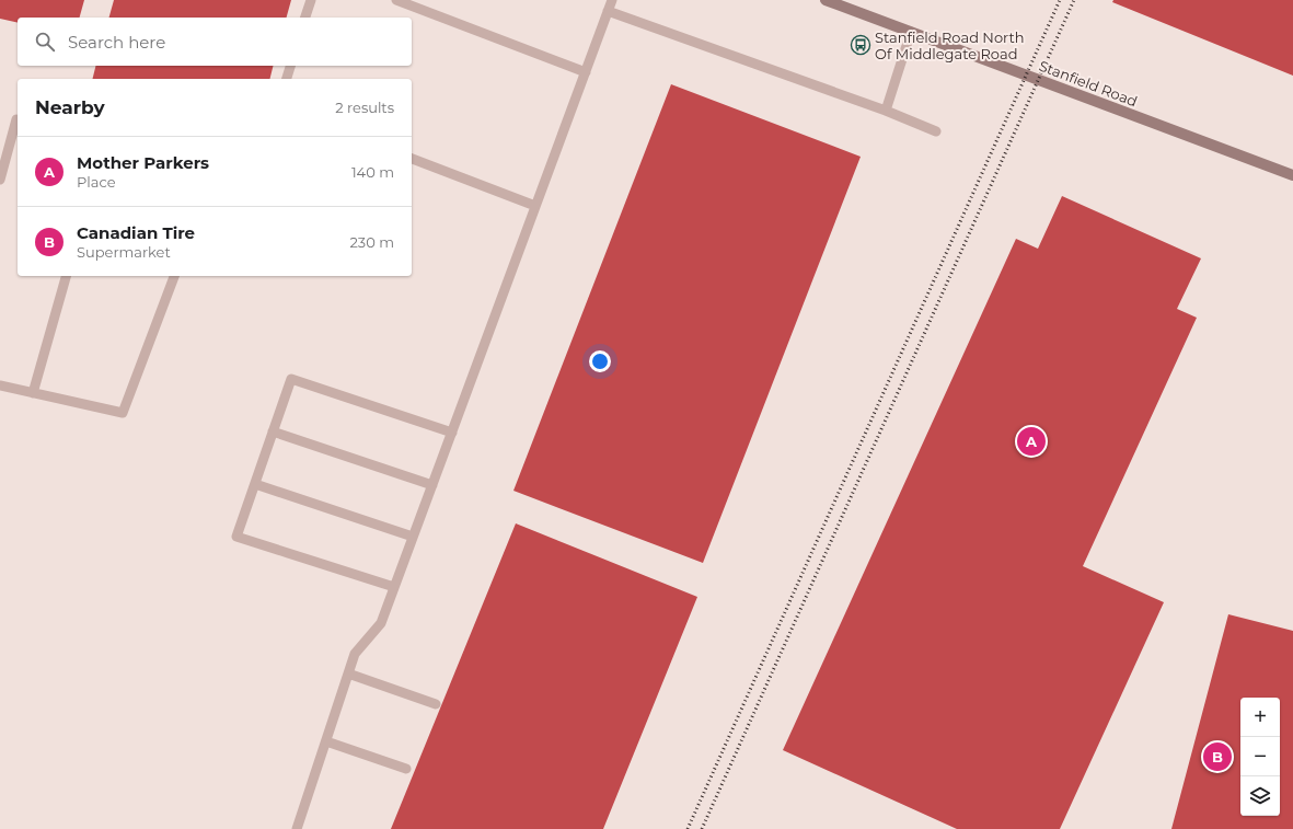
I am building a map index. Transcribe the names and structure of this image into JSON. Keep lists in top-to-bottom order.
{
  "streets": {
    "street": ["Stanfield Road"]
  },
  "places": {
    "bus stop": ["Stanfield Road North Of Middlegate Road"]
  },
  "page": {
    "search": "Search here",
    "heading": ["Nearby", "2 results"],
    "list": [
      {
        "mark": "A",
        "name": "Mother Parkers",
        "note": "Place",
        "value": "140 m"
      },
      {
        "mark": "B",
        "name": "Canadian Tire",
        "note": "Supermarket",
        "value": "230 m"
      }
    ],
    "pins": ["A", "B"],
    "map_buttons": ["+", "−"]
  }
}
